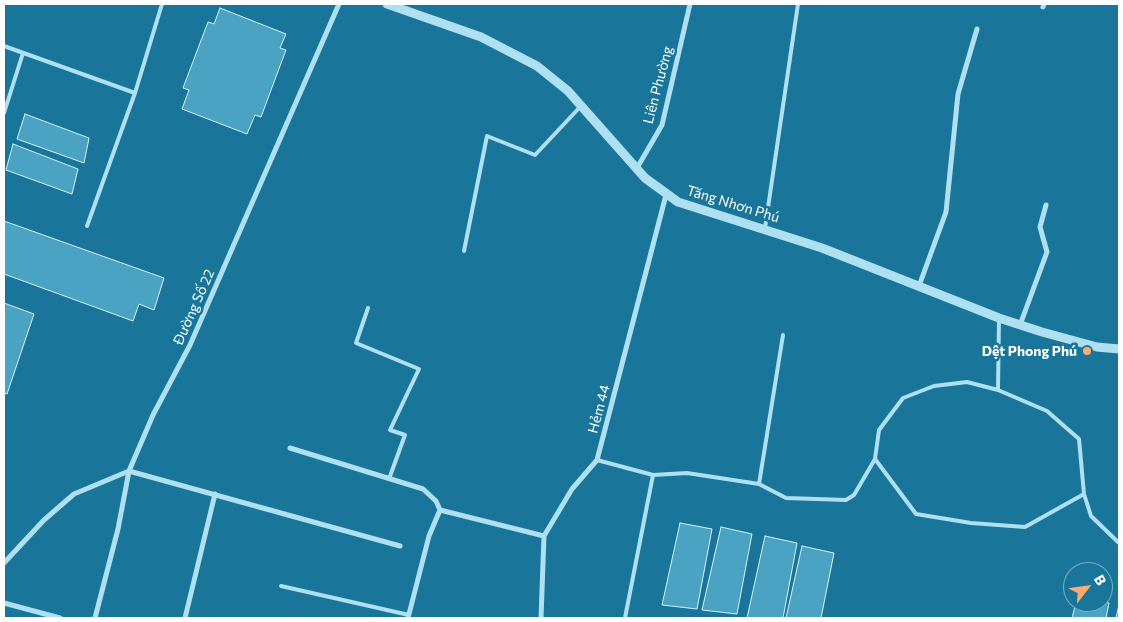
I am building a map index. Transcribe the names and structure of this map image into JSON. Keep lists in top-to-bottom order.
{
  "streets": {
    "street": [
      "Liên Phường",
      "Tăng Nhơn Phú",
      "Đường Số 22",
      "Hẻm 44"
    ]
  },
  "crossings": [
    ["Liên Phường", "Tăng Nhơn Phú"],
    ["Tăng Nhơn Phú", "Hẻm 44"]
  ],
  "places": ["Dệt Phong Phú"],
  "north": "top right"
}
